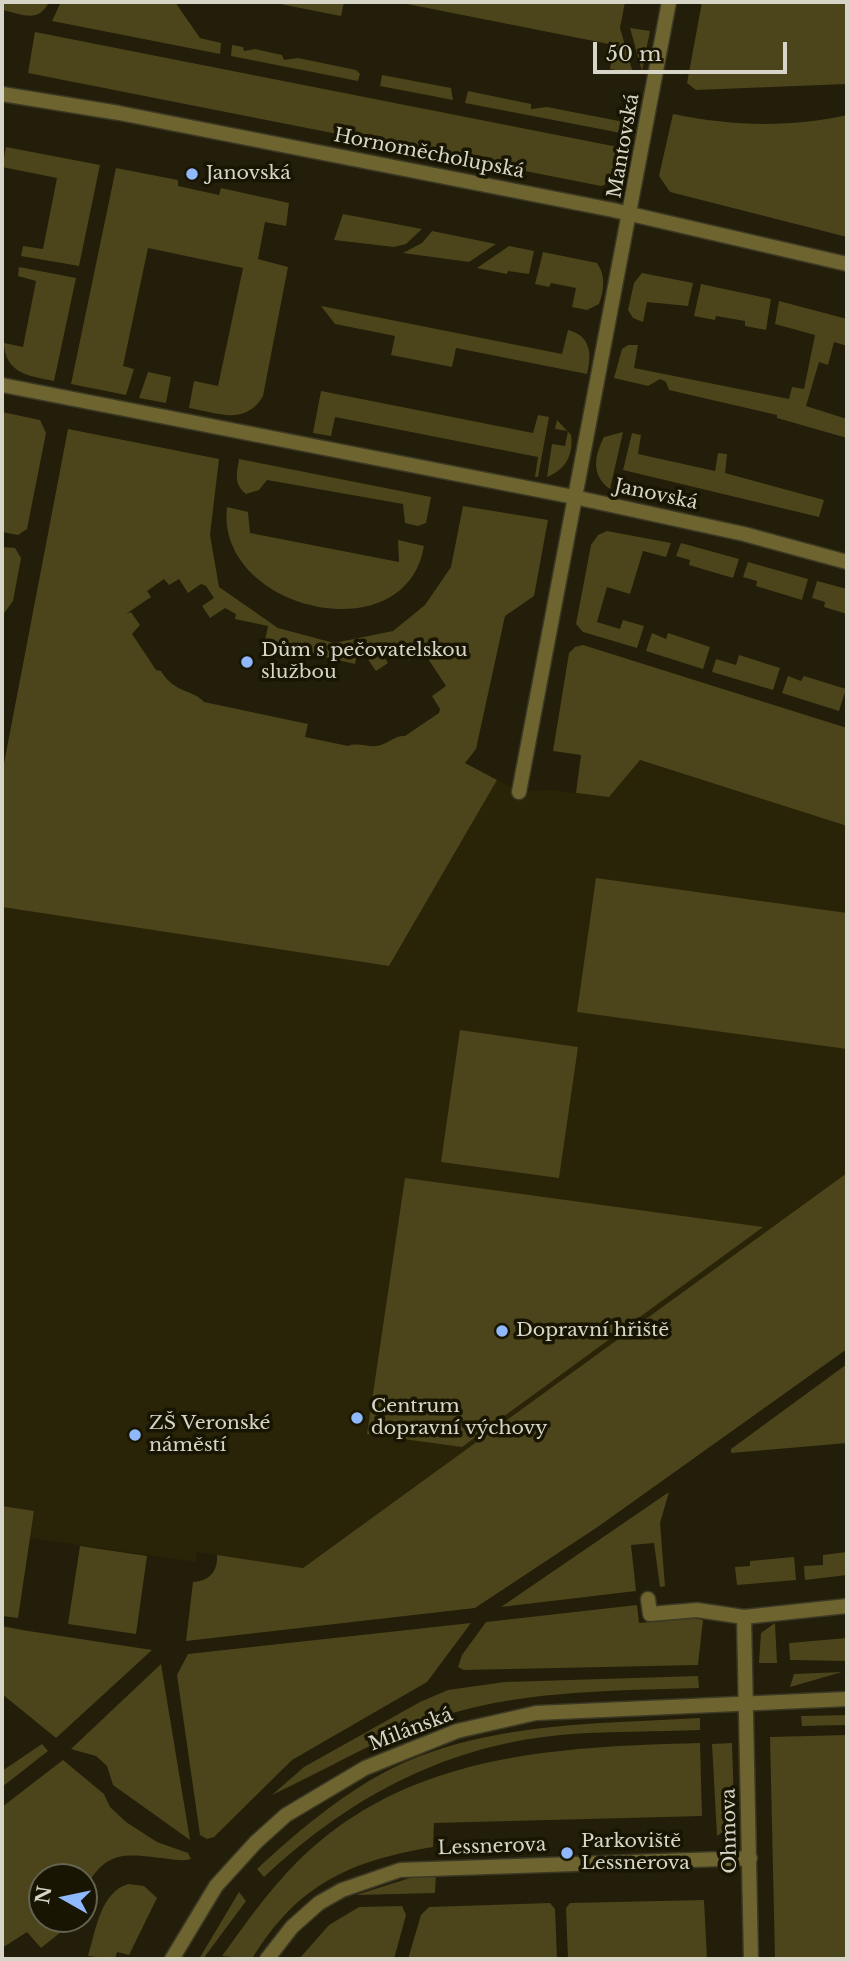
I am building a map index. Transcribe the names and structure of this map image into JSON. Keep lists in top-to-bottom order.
{
  "streets": {
    "street": [
      "Mantovská",
      "Hornoměcholupská",
      "Janovská",
      "Milánská",
      "Ohmova",
      "Lessnerova"
    ]
  },
  "crossings": [
    ["Mantovská", "Hornoměcholupská"],
    ["Mantovská", "Janovská"],
    ["Milánská", "Ohmova"],
    ["Ohmova", "Lessnerova"]
  ],
  "places": [
    "Janovská",
    "Dům s pečovatelskou službou",
    "Dopravní hřiště",
    "Centrum dopravní výchovy",
    "ZŠ Veronské náměstí",
    "Parkoviště Lessnerova"
  ],
  "scale_bar": "50 m",
  "north": "left"
}
